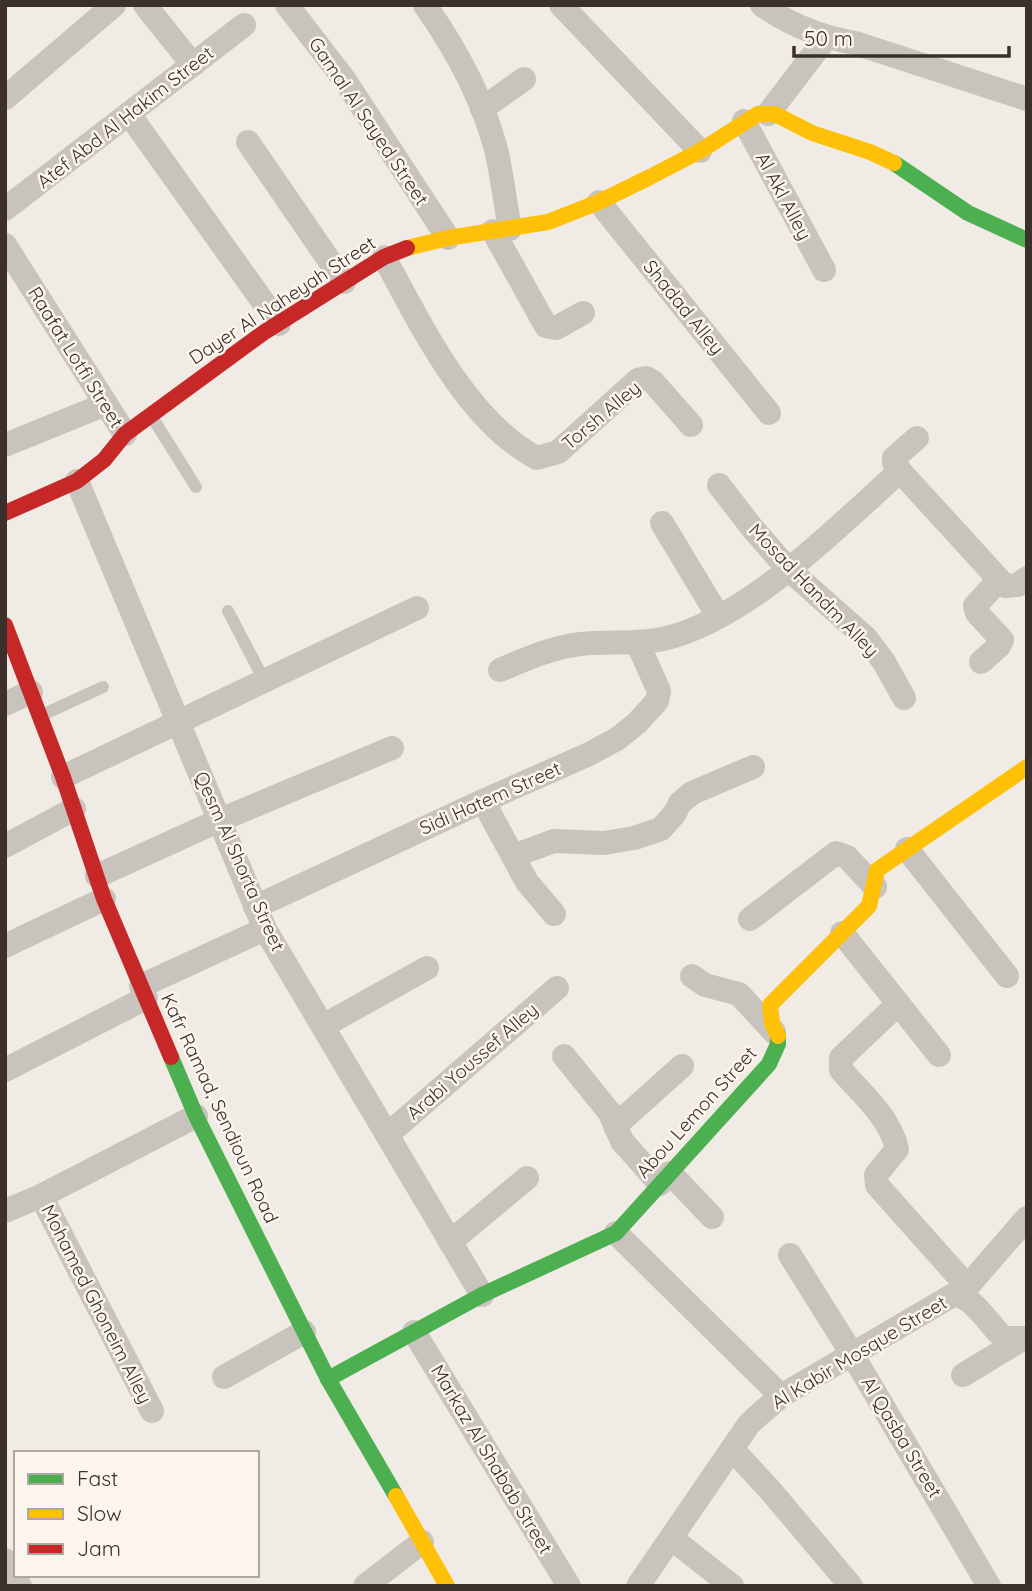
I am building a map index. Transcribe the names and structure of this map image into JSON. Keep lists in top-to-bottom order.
{
  "streets": {
    "street": [
      "Atef Abd Al Hakim Street",
      "Gamal Al Sayed Street",
      "Al Akl Alley",
      "Dayer Al Naheyah Street",
      "Shadad Alley",
      "Raafat Lotfi Street",
      "Torsh Alley",
      "Mosad Handm Alley",
      "Sidi Hatem Street",
      "Qesm Al Shorta Street",
      "Arabi Youssef Alley",
      "Kafr Ramad, Sendioun Road",
      "Abou Lemon Street",
      "Mohamed Ghoneim Alley",
      "Al Kabir Mosque Street",
      "Al Qasba Street",
      "Markaz Al Shabab Street"
    ]
  },
  "crossings": [
    ["Gamal Al Sayed Street", "Dayer Al Naheyah Street"],
    ["Al Akl Alley", "Dayer Al Naheyah Street"],
    ["Dayer Al Naheyah Street", "Shadad Alley"],
    ["Dayer Al Naheyah Street", "Raafat Lotfi Street"],
    ["Dayer Al Naheyah Street", "Torsh Alley"],
    ["Dayer Al Naheyah Street", "Qesm Al Shorta Street"],
    ["Sidi Hatem Street", "Qesm Al Shorta Street"],
    ["Sidi Hatem Street", "Kafr Ramad, Sendioun Road"],
    ["Qesm Al Shorta Street", "Arabi Youssef Alley"],
    ["Qesm Al Shorta Street", "Abou Lemon Street"],
    ["Kafr Ramad, Sendioun Road", "Abou Lemon Street"],
    ["Abou Lemon Street", "Markaz Al Shabab Street"],
    ["Al Kabir Mosque Street", "Al Qasba Street"]
  ],
  "legend": ["Fast", "Slow", "Jam"],
  "scale_bar": "50 m"
}
